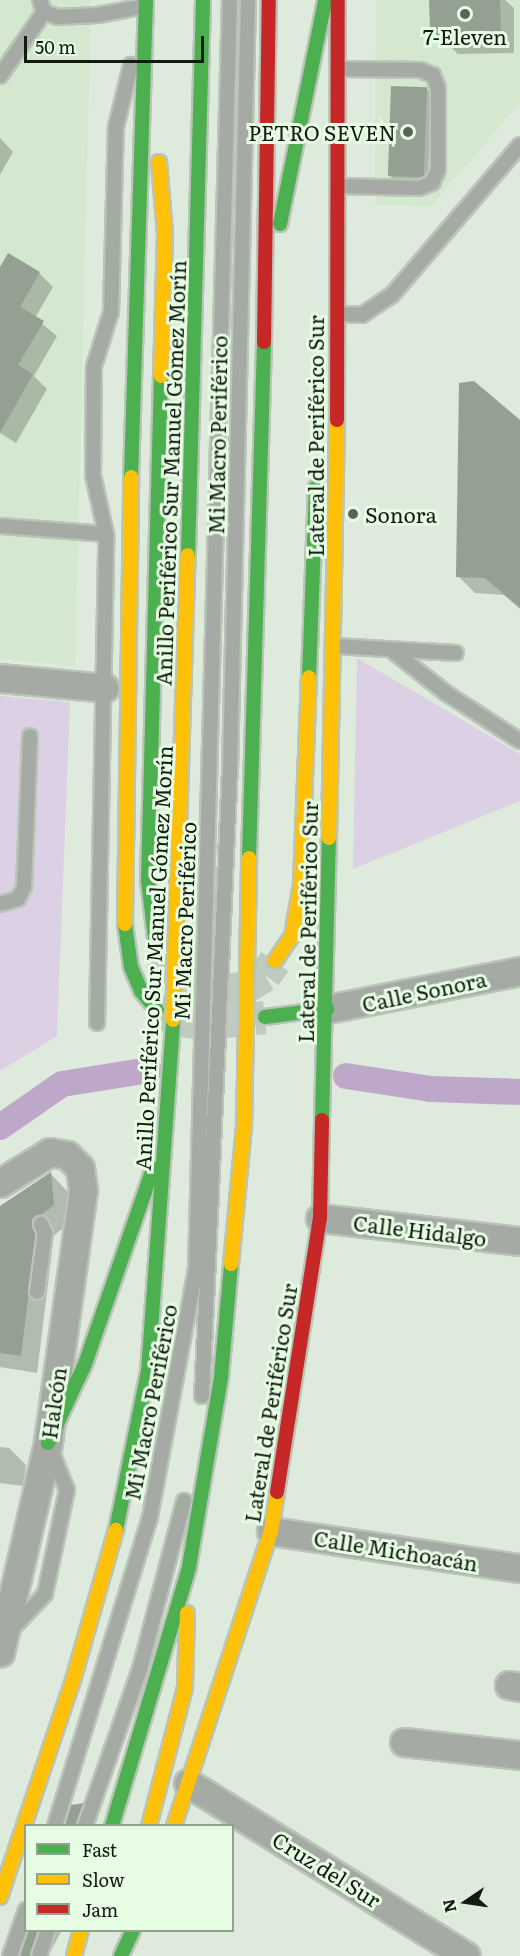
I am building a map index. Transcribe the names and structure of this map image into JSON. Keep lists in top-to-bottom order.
{
  "streets": {
    "main road": ["Lateral de Periférico Sur", "Anillo Periférico Sur Manuel Gómez Morín"],
    "street": [
      "Calle Sonora",
      "Calle Hidalgo",
      "Halcón",
      "Calle Michoacán",
      "Cruz del Sur"
    ],
    "lane": ["Mi Macro Periférico"]
  },
  "crossings": [
    ["Lateral de Periférico Sur", "Calle Sonora"],
    ["Lateral de Periférico Sur", "Calle Hidalgo"],
    ["Lateral de Periférico Sur", "Calle Michoacán"],
    ["Lateral de Periférico Sur", "Cruz del Sur"]
  ],
  "places": ["7-Eleven", "PETRO SEVEN", "Sonora"],
  "legend": ["Fast", "Slow", "Jam"],
  "scale_bar": "50 m",
  "north": "left"
}
